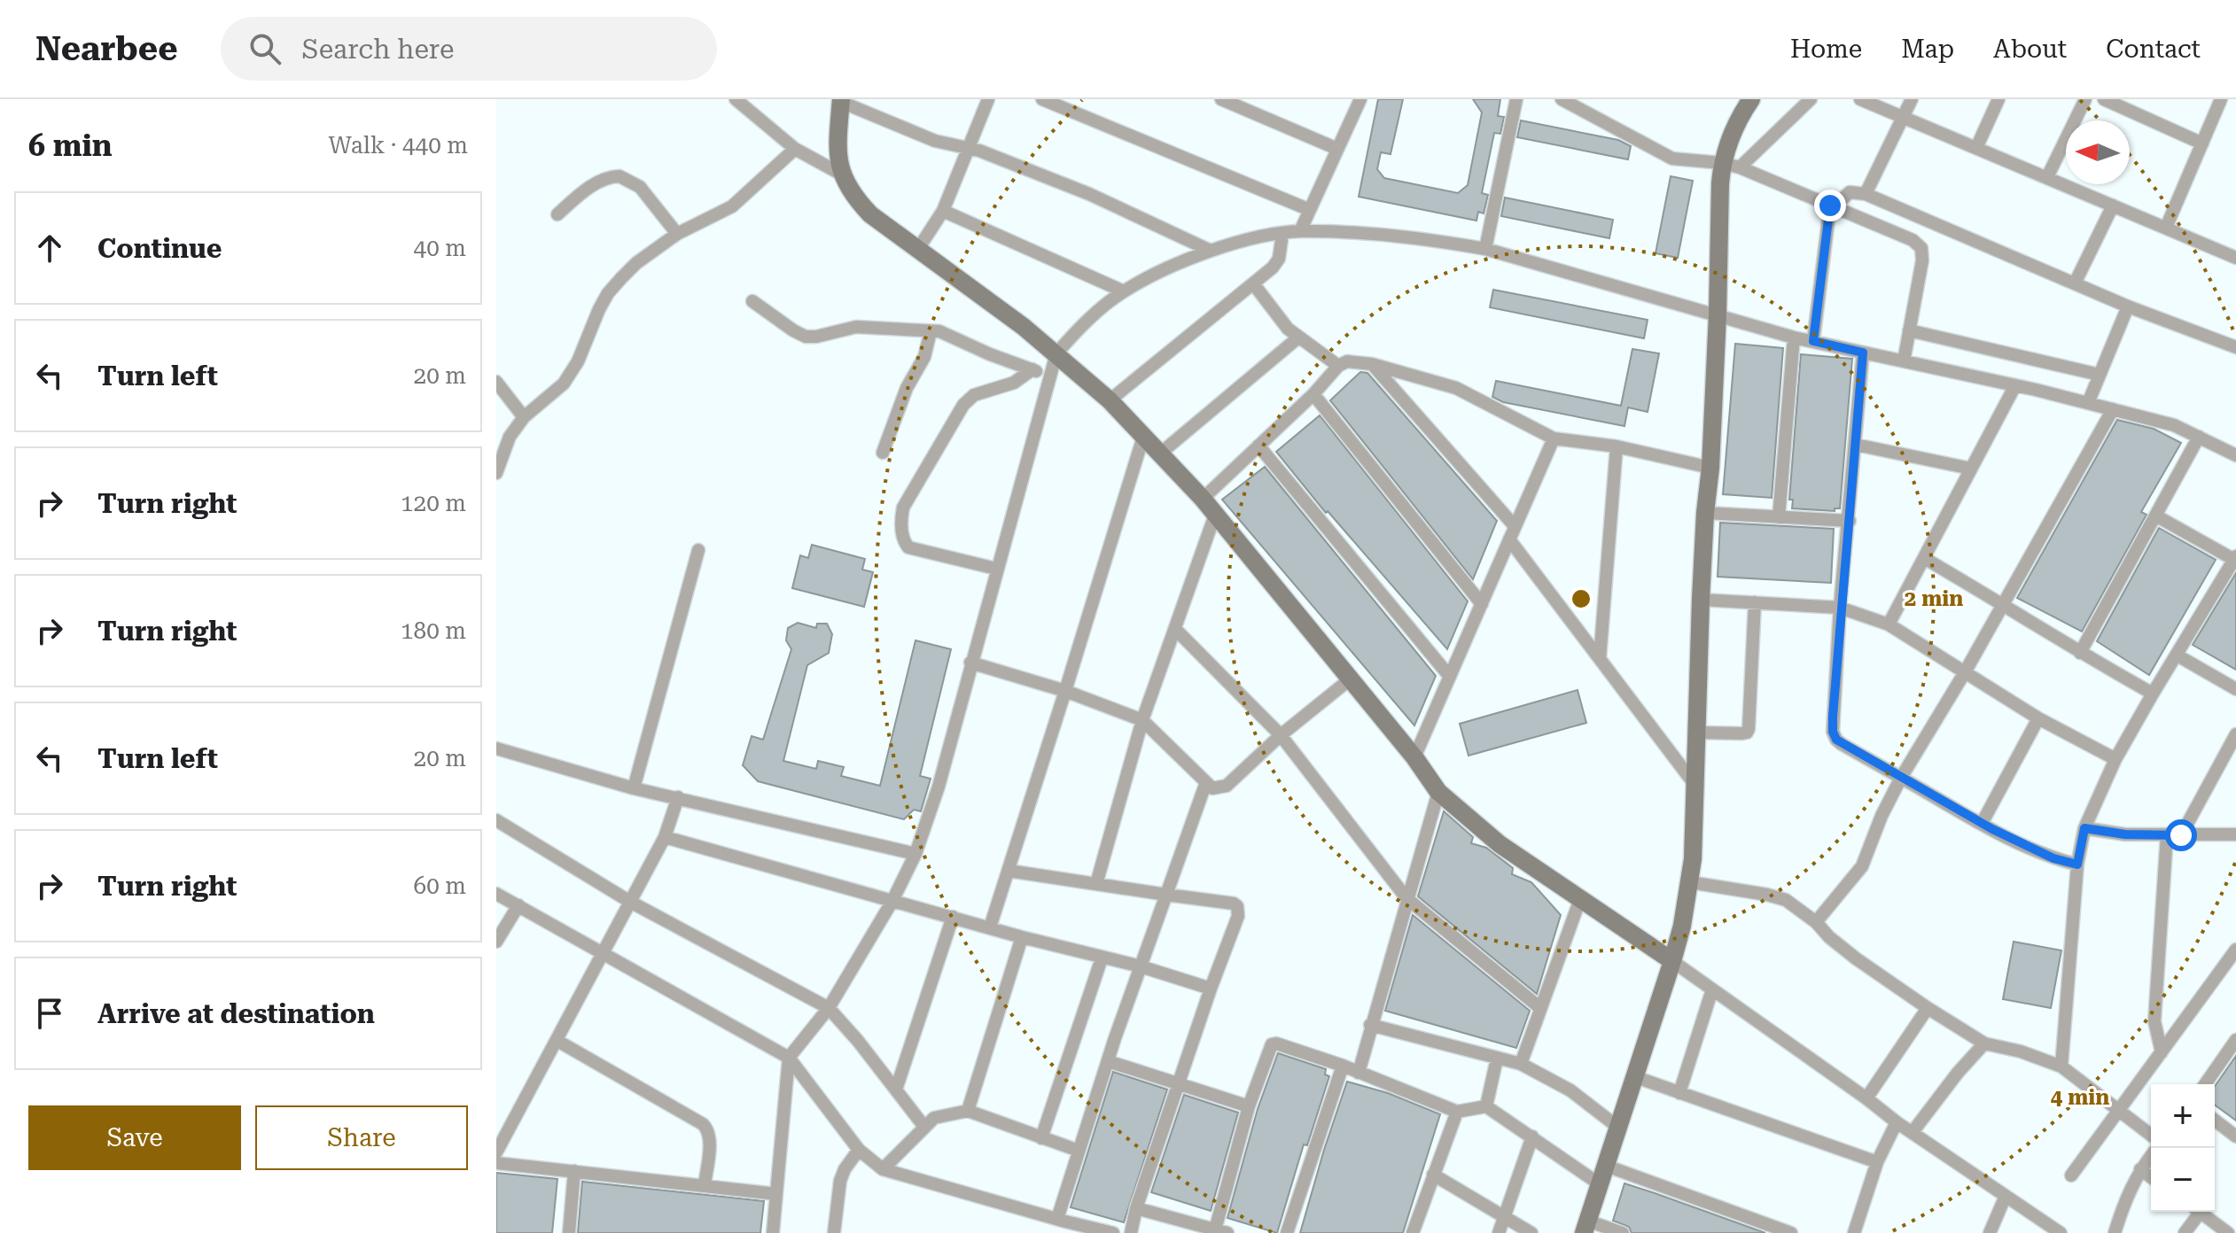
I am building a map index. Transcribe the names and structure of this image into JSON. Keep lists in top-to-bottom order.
{
  "north": "left",
  "page": {
    "header": "Nearbee",
    "search": "Search here",
    "nav": [
      "Home",
      "Map",
      "About",
      "Contact"
    ],
    "heading": ["6 min", "Walk · 440 m"],
    "list": [
      ["Continue", "40 m"],
      ["Turn left", "20 m"],
      ["Turn right", "120 m"],
      ["Turn right", "180 m"],
      ["Turn left", "20 m"],
      ["Turn right", "60 m"],
      "Arrive at destination"
    ],
    "buttons": ["Save", "Share"],
    "map_buttons": ["+", "−"]
  },
  "rings": ["2 min", "4 min"]
}
